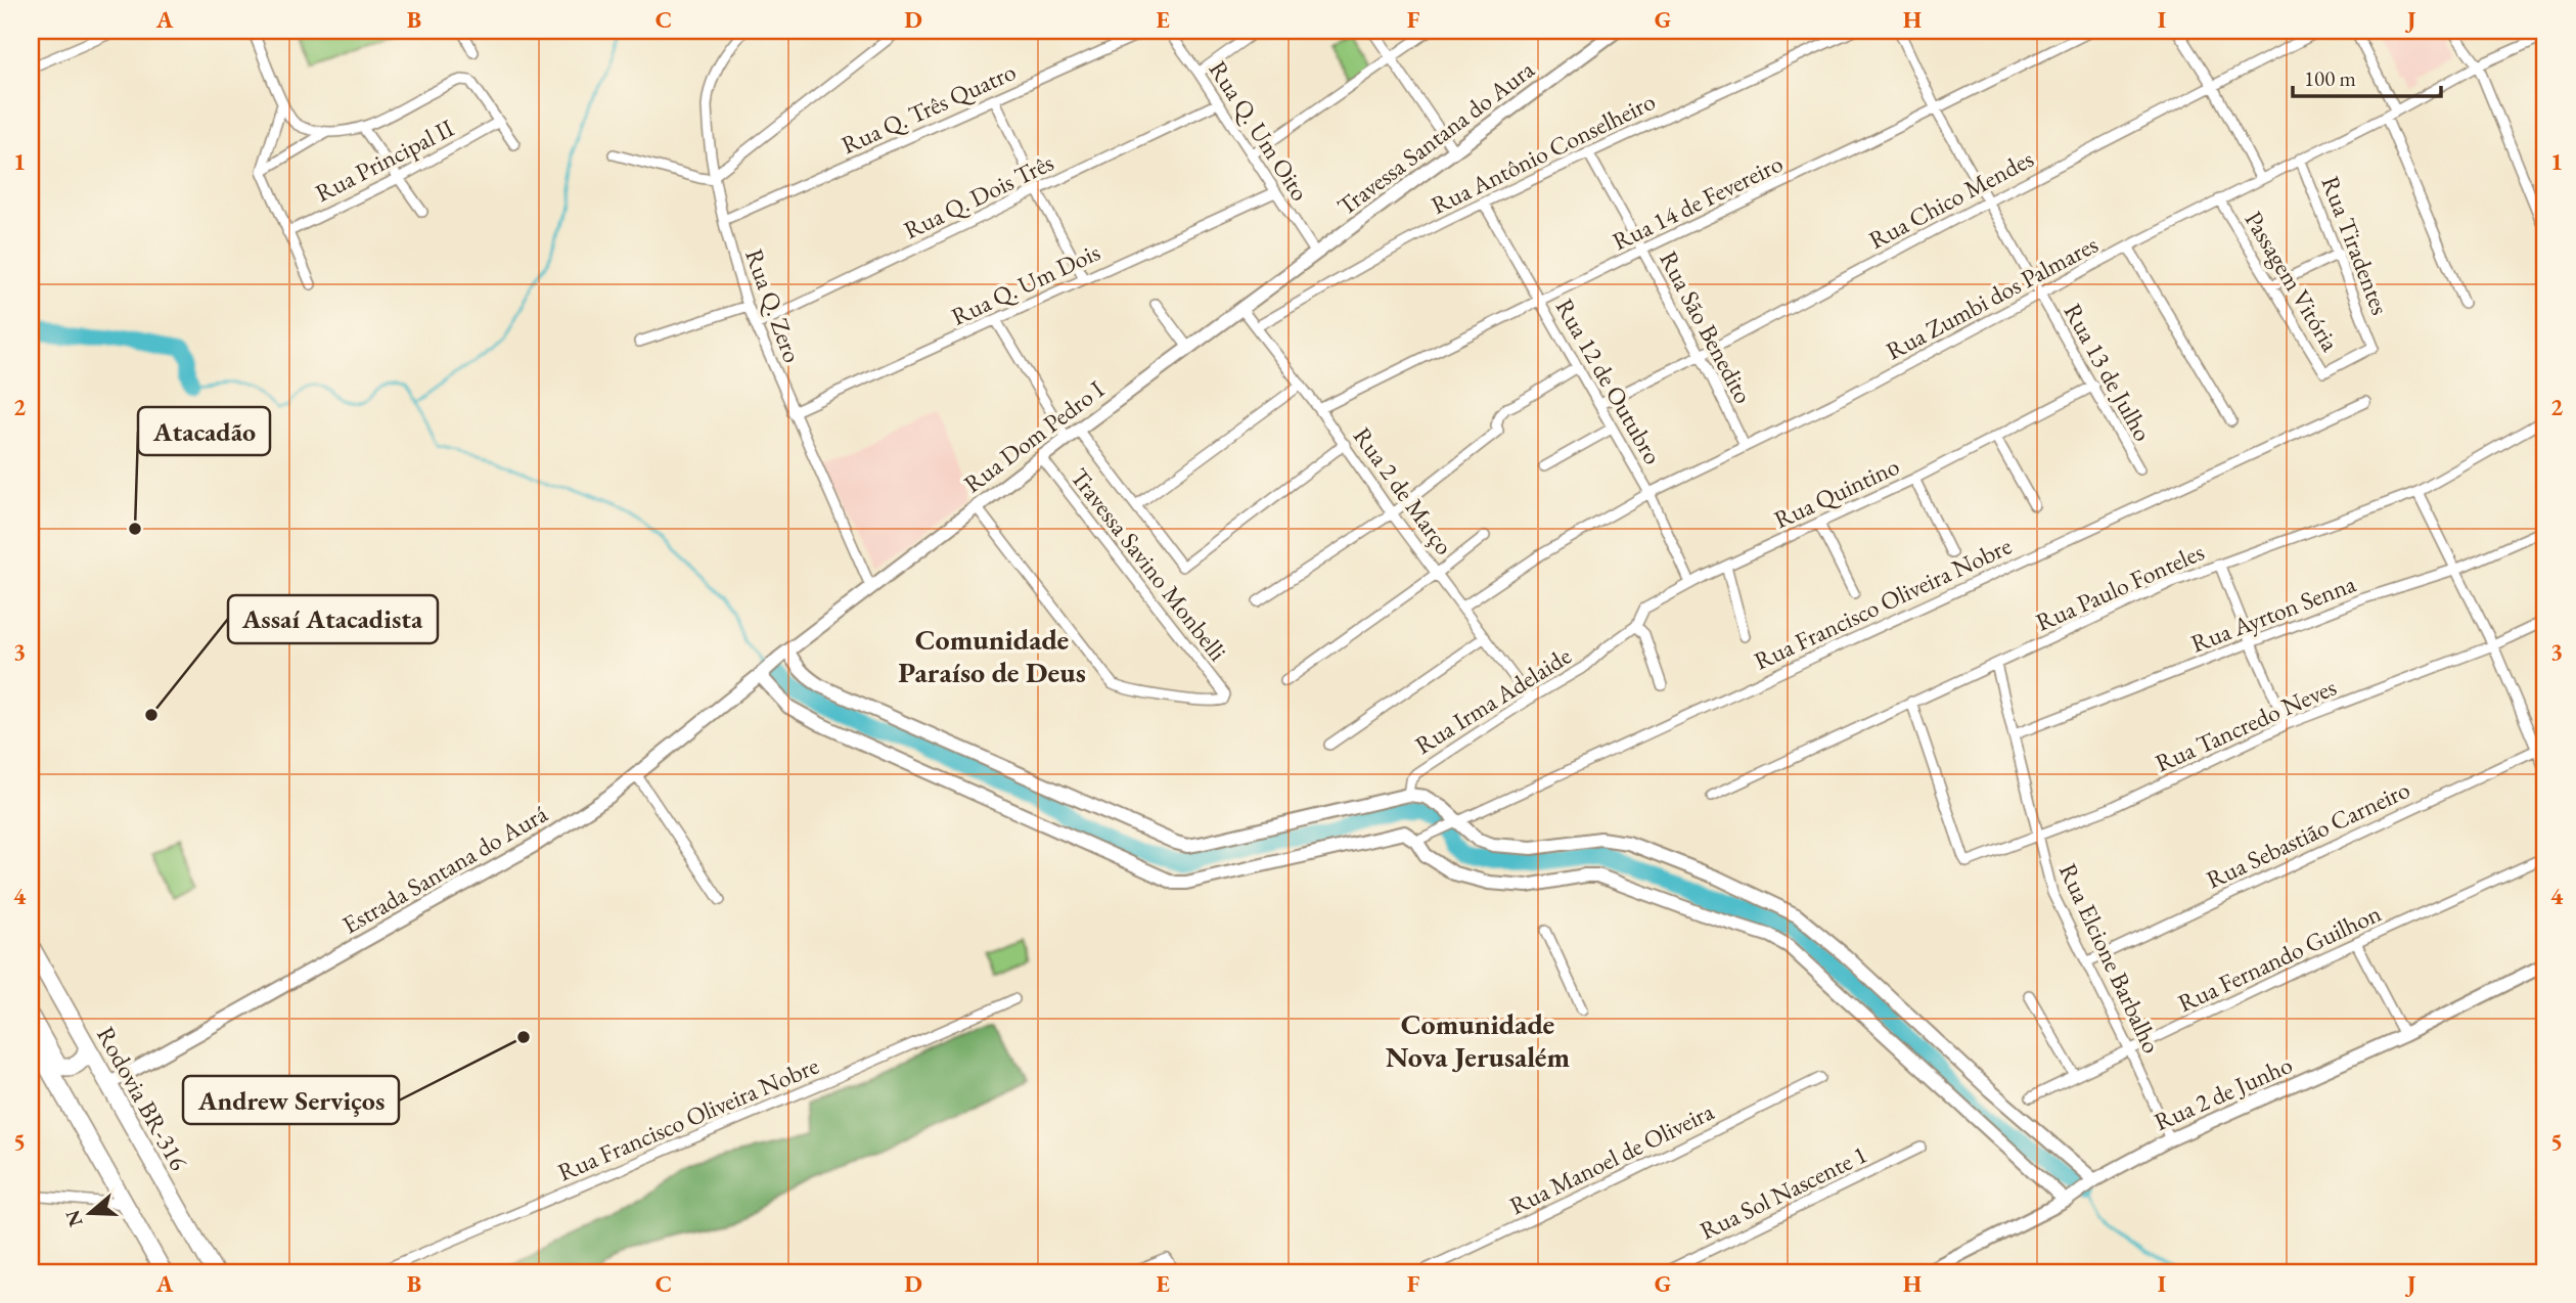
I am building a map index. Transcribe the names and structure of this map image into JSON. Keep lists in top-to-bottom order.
{
  "streets": {
    "highway": ["Rodovia BR-316"],
    "street": [
      "Rua Q. Três Quatro",
      "Rua Q. Um Oito",
      "Travessa Santana do Aura",
      "Rua Antônio Conselheiro",
      "Rua Principal II",
      "Rua Q. Dois Três",
      "Rua Chico Mendes",
      "Rua 14 de Fevereiro",
      "Rua Tiradentes",
      "Passagem Vitória",
      "Rua Q. Um Dois",
      "Rua Zumbi dos Palmares",
      "Rua Q. Zero",
      "Rua São Benedito",
      "Rua 13 de Julho",
      "Rua 12 de Outubro",
      "Rua Dom Pedro I",
      "Rua 2 de Março",
      "Rua Quintino",
      "Travessa Savino Monbelli",
      "Rua Paulo Fonteles",
      "Rua Francisco Oliveira Nobre",
      "Rua Ayrton Senna",
      "Rua Irma Adelaide",
      "Rua Tancredo Neves",
      "Rua Sebastião Carneiro",
      "Estrada Santana do Aurá",
      "Rua Elcione Barbalho",
      "Rua Fernando Guilhon",
      "Rua 2 de Junho",
      "Rua Manoel de Oliveira",
      "Rua Sol Nascente 1"
    ]
  },
  "crossings": [
    ["Rua Q. Três Quatro", "Rua Q. Zero"],
    ["Rua Q. Um Oito", "Travessa Santana do Aura"],
    ["Rua Q. Um Oito", "Rua Q. Dois Três"],
    ["Rua Q. Um Oito", "Rua Q. Um Dois"],
    ["Rua Q. Um Oito", "Rua Dom Pedro I"],
    ["Travessa Santana do Aura", "Rua Dom Pedro I"],
    ["Rua Antônio Conselheiro", "Rua São Benedito"],
    ["Rua Antônio Conselheiro", "Rua 12 de Outubro"],
    ["Rua Antônio Conselheiro", "Rua 2 de Março"],
    ["Rua Q. Dois Três", "Rua Q. Zero"],
    ["Rua Chico Mendes", "Rua São Benedito"],
    ["Rua Chico Mendes", "Rua 13 de Julho"],
    ["Rua Chico Mendes", "Rua 12 de Outubro"],
    ["Rua 14 de Fevereiro", "Rua São Benedito"],
    ["Rua 14 de Fevereiro", "Rua 13 de Julho"],
    ["Rua 14 de Fevereiro", "Rua 12 de Outubro"],
    ["Rua 14 de Fevereiro", "Rua 2 de Março"],
    ["Rua Tiradentes", "Passagem Vitória"],
    ["Rua Tiradentes", "Rua Zumbi dos Palmares"],
    ["Passagem Vitória", "Rua Zumbi dos Palmares"],
    ["Rua Q. Um Dois", "Rua Q. Zero"],
    ["Rua Zumbi dos Palmares", "Rua São Benedito"],
    ["Rua Zumbi dos Palmares", "Rua 13 de Julho"],
    ["Rua Zumbi dos Palmares", "Rua 12 de Outubro"],
    ["Rua Zumbi dos Palmares", "Rua 2 de Março"],
    ["Rua Q. Zero", "Rua Dom Pedro I"],
    ["Rua 13 de Julho", "Rua Quintino"],
    ["Rua 12 de Outubro", "Rua Quintino"],
    ["Rua Dom Pedro I", "Rua 2 de Março"],
    ["Rua Dom Pedro I", "Travessa Savino Monbelli"],
    ["Rua Dom Pedro I", "Estrada Santana do Aurá"],
    ["Rua 2 de Março", "Rua Irma Adelaide"],
    ["Rua Quintino", "Rua Irma Adelaide"],
    ["Rua Paulo Fonteles", "Rua Tancredo Neves"],
    ["Rua Paulo Fonteles", "Rua Elcione Barbalho"],
    ["Rua Ayrton Senna", "Rua Elcione Barbalho"],
    ["Rua Tancredo Neves", "Rua Elcione Barbalho"],
    ["Rua Sebastião Carneiro", "Rua Elcione Barbalho"],
    ["Estrada Santana do Aurá", "Rodovia BR-316"],
    ["Rua Elcione Barbalho", "Rua Fernando Guilhon"],
    ["Rua Elcione Barbalho", "Rua 2 de Junho"]
  ],
  "districts": ["Comunidade Paraíso de Deus", "Comunidade Nova Jerusalém"],
  "places": ["Atacadão", "Assaí Atacadista", "Andrew Serviços"],
  "scale_bar": "100 m",
  "north": "left",
  "grid": {
    "columns": [
      "A",
      "B",
      "C",
      "D",
      "E",
      "F",
      "G",
      "H",
      "I",
      "J"
    ],
    "rows": [
      "1",
      "2",
      "3",
      "4",
      "5"
    ]
  }
}
